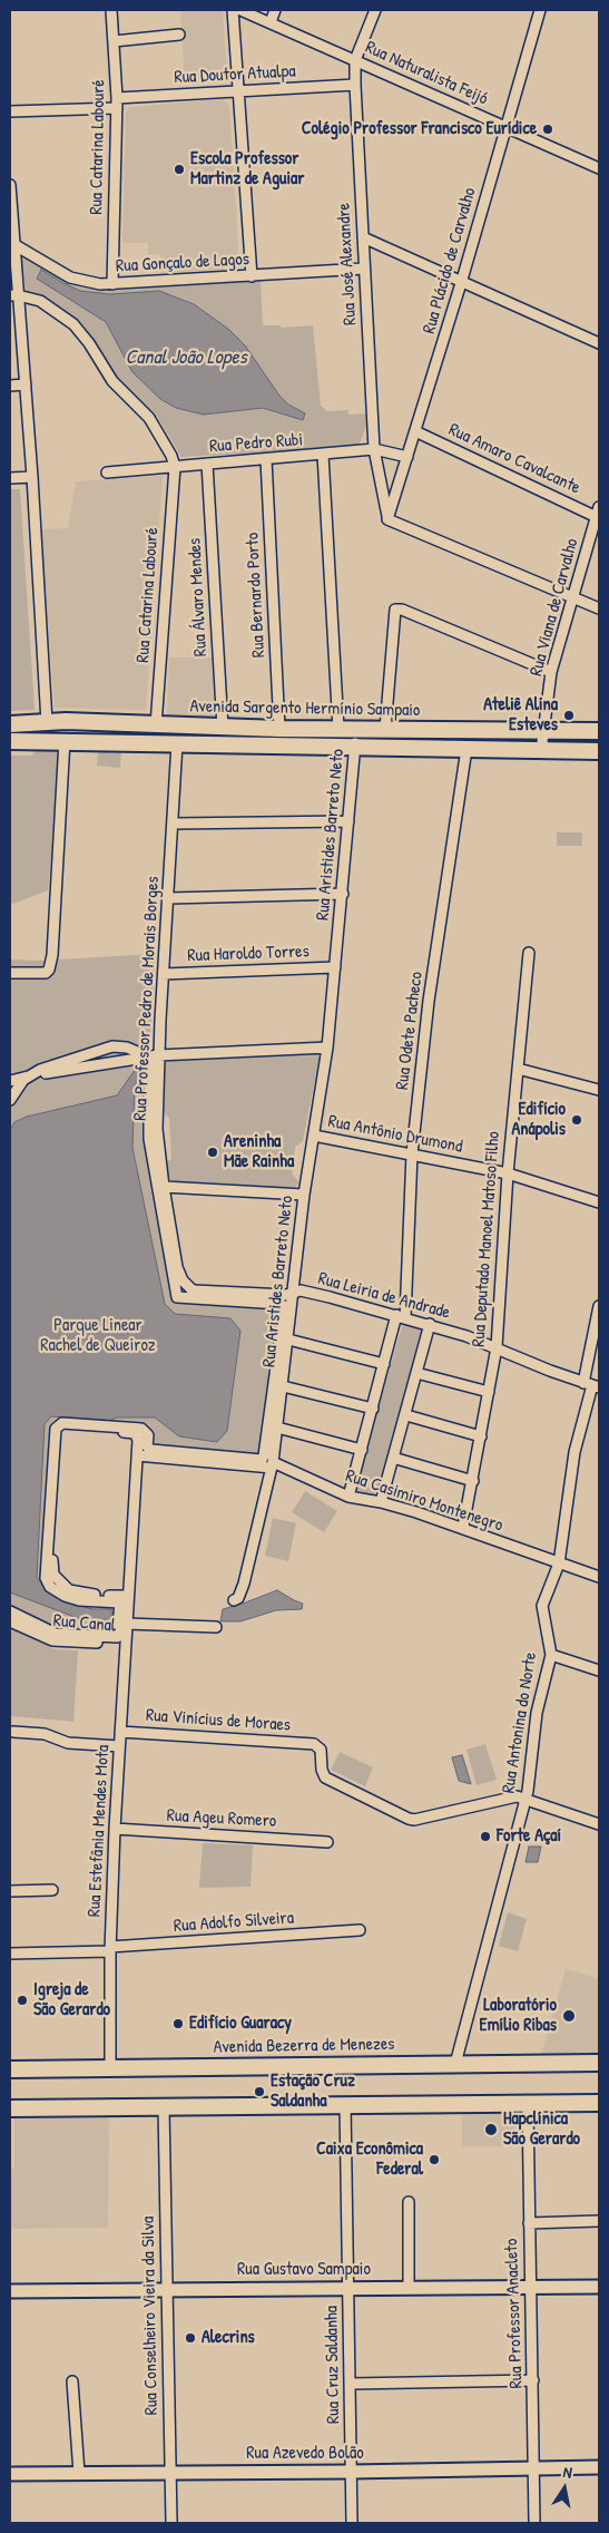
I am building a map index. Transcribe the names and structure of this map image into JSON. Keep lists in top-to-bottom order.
{
  "streets": {
    "main road": ["Avenida Sargento Hermínio Sampaio", "Avenida Bezerra de Menezes"],
    "street": [
      "Rua Naturalista Feijó",
      "Rua Doutor Atualpa",
      "Rua Catarina Labouré",
      "Rua Plácido de Carvalho",
      "Rua Gonçalo de Lagos",
      "Rua José Alexandre",
      "Rua Pedro Rubi",
      "Rua Amaro Cavalcante",
      "Rua Bernardo Porto",
      "Rua Álvaro Mendes",
      "Rua Viana de Carvalho",
      "Rua Aristides Barreto Neto",
      "Rua Haroldo Torres",
      "Rua Professor Pedro de Morais Borges",
      "Rua Odete Pacheco",
      "Rua Antônio Drumond",
      "Rua Deputado Manoel Matoso Filho",
      "Rua Leiria de Andrade",
      "Rua Casimiro Montenegro",
      "Rua Canal",
      "Rua Vinícius de Moraes",
      "Rua Antonina do Norte",
      "Rua Ageu Romero",
      "Rua Estefânia Mendes Mota",
      "Rua Adolfo Silveira",
      "Rua Gustavo Sampaio",
      "Rua Professor Anacleto",
      "Rua Conselheiro Vieira da Silva",
      "Rua Cruz Saldanha",
      "Rua Azevedo Bolão"
    ]
  },
  "crossings": [
    ["Rua Naturalista Feijó", "Rua Plácido de Carvalho"],
    ["Rua Naturalista Feijó", "Rua José Alexandre"],
    ["Rua Doutor Atualpa", "Rua Catarina Labouré"],
    ["Rua Doutor Atualpa", "Rua José Alexandre"],
    ["Rua Catarina Labouré", "Rua Gonçalo de Lagos"],
    ["Rua Catarina Labouré", "Rua Pedro Rubi"],
    ["Rua Catarina Labouré", "Avenida Sargento Hermínio Sampaio"],
    ["Rua Plácido de Carvalho", "Rua José Alexandre"],
    ["Rua Plácido de Carvalho", "Rua Pedro Rubi"],
    ["Rua Plácido de Carvalho", "Rua Amaro Cavalcante"],
    ["Rua Gonçalo de Lagos", "Rua José Alexandre"],
    ["Rua José Alexandre", "Rua Pedro Rubi"],
    ["Rua Pedro Rubi", "Rua Bernardo Porto"],
    ["Rua Pedro Rubi", "Rua Álvaro Mendes"],
    ["Rua Amaro Cavalcante", "Rua Viana de Carvalho"],
    ["Rua Bernardo Porto", "Avenida Sargento Hermínio Sampaio"],
    ["Rua Álvaro Mendes", "Avenida Sargento Hermínio Sampaio"],
    ["Rua Viana de Carvalho", "Avenida Sargento Hermínio Sampaio"],
    ["Avenida Sargento Hermínio Sampaio", "Rua Aristides Barreto Neto"],
    ["Avenida Sargento Hermínio Sampaio", "Rua Professor Pedro de Morais Borges"],
    ["Avenida Sargento Hermínio Sampaio", "Rua Odete Pacheco"],
    ["Rua Aristides Barreto Neto", "Rua Haroldo Torres"],
    ["Rua Aristides Barreto Neto", "Rua Antônio Drumond"],
    ["Rua Aristides Barreto Neto", "Rua Leiria de Andrade"],
    ["Rua Aristides Barreto Neto", "Rua Casimiro Montenegro"],
    ["Rua Haroldo Torres", "Rua Professor Pedro de Morais Borges"],
    ["Rua Professor Pedro de Morais Borges", "Rua Leiria de Andrade"],
    ["Rua Odete Pacheco", "Rua Antônio Drumond"],
    ["Rua Odete Pacheco", "Rua Leiria de Andrade"],
    ["Rua Odete Pacheco", "Rua Casimiro Montenegro"],
    ["Rua Antônio Drumond", "Rua Deputado Manoel Matoso Filho"],
    ["Rua Deputado Manoel Matoso Filho", "Rua Leiria de Andrade"],
    ["Rua Deputado Manoel Matoso Filho", "Rua Casimiro Montenegro"],
    ["Rua Leiria de Andrade", "Rua Antonina do Norte"],
    ["Rua Casimiro Montenegro", "Rua Antonina do Norte"],
    ["Rua Casimiro Montenegro", "Rua Estefânia Mendes Mota"],
    ["Rua Canal", "Rua Estefânia Mendes Mota"],
    ["Rua Vinícius de Moraes", "Rua Antonina do Norte"],
    ["Rua Vinícius de Moraes", "Rua Estefânia Mendes Mota"],
    ["Rua Antonina do Norte", "Avenida Bezerra de Menezes"],
    ["Rua Ageu Romero", "Rua Estefânia Mendes Mota"],
    ["Rua Estefânia Mendes Mota", "Rua Adolfo Silveira"],
    ["Rua Estefânia Mendes Mota", "Avenida Bezerra de Menezes"],
    ["Rua Gustavo Sampaio", "Rua Professor Anacleto"],
    ["Rua Gustavo Sampaio", "Rua Conselheiro Vieira da Silva"],
    ["Rua Gustavo Sampaio", "Rua Cruz Saldanha"],
    ["Rua Professor Anacleto", "Rua Azevedo Bolão"],
    ["Rua Conselheiro Vieira da Silva", "Rua Azevedo Bolão"],
    ["Rua Cruz Saldanha", "Rua Azevedo Bolão"]
  ],
  "water": ["Canal João Lopes"],
  "parks": ["Parque Linear Rachel de Queiroz"],
  "places": [
    "Colégio Professor Francisco Eurídice",
    "Escola Professor Martinz de Aguiar",
    "Ateliê Alina Esteves",
    "Edifício Anápolis",
    "Areninha Mãe Rainha",
    "Forte Açaí",
    "Igreja de São Gerardo",
    "Laboratório Emílio Ribas",
    "Edifício Guaracy",
    "Estação Cruz Saldanha",
    "Hapclínica São Gerardo",
    "Caixa Econômica Federal",
    "Alecrins"
  ],
  "north": "top"
}
